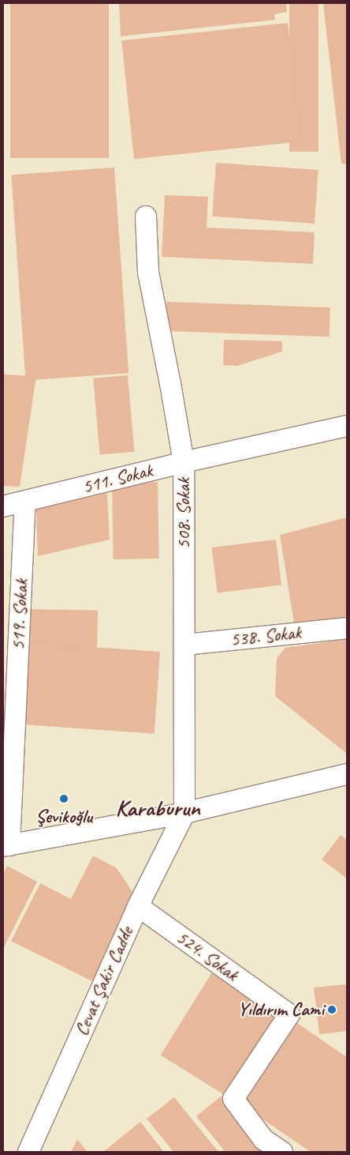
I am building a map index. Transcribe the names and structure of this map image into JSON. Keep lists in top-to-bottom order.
{
  "streets": {
    "street": [
      "511. Sokak",
      "508. Sokak",
      "519. Sokak",
      "538. Sokak",
      "524. Sokak",
      "Cevat Şakir Cadde"
    ]
  },
  "crossings": [
    ["511. Sokak", "508. Sokak"],
    ["511. Sokak", "519. Sokak"],
    ["508. Sokak", "538. Sokak"],
    ["508. Sokak", "Cevat Şakir Cadde"],
    ["524. Sokak", "Cevat Şakir Cadde"]
  ],
  "districts": ["Karaburun"],
  "places": ["Şevikoğlu", "Yıldırım Cami"]
}
